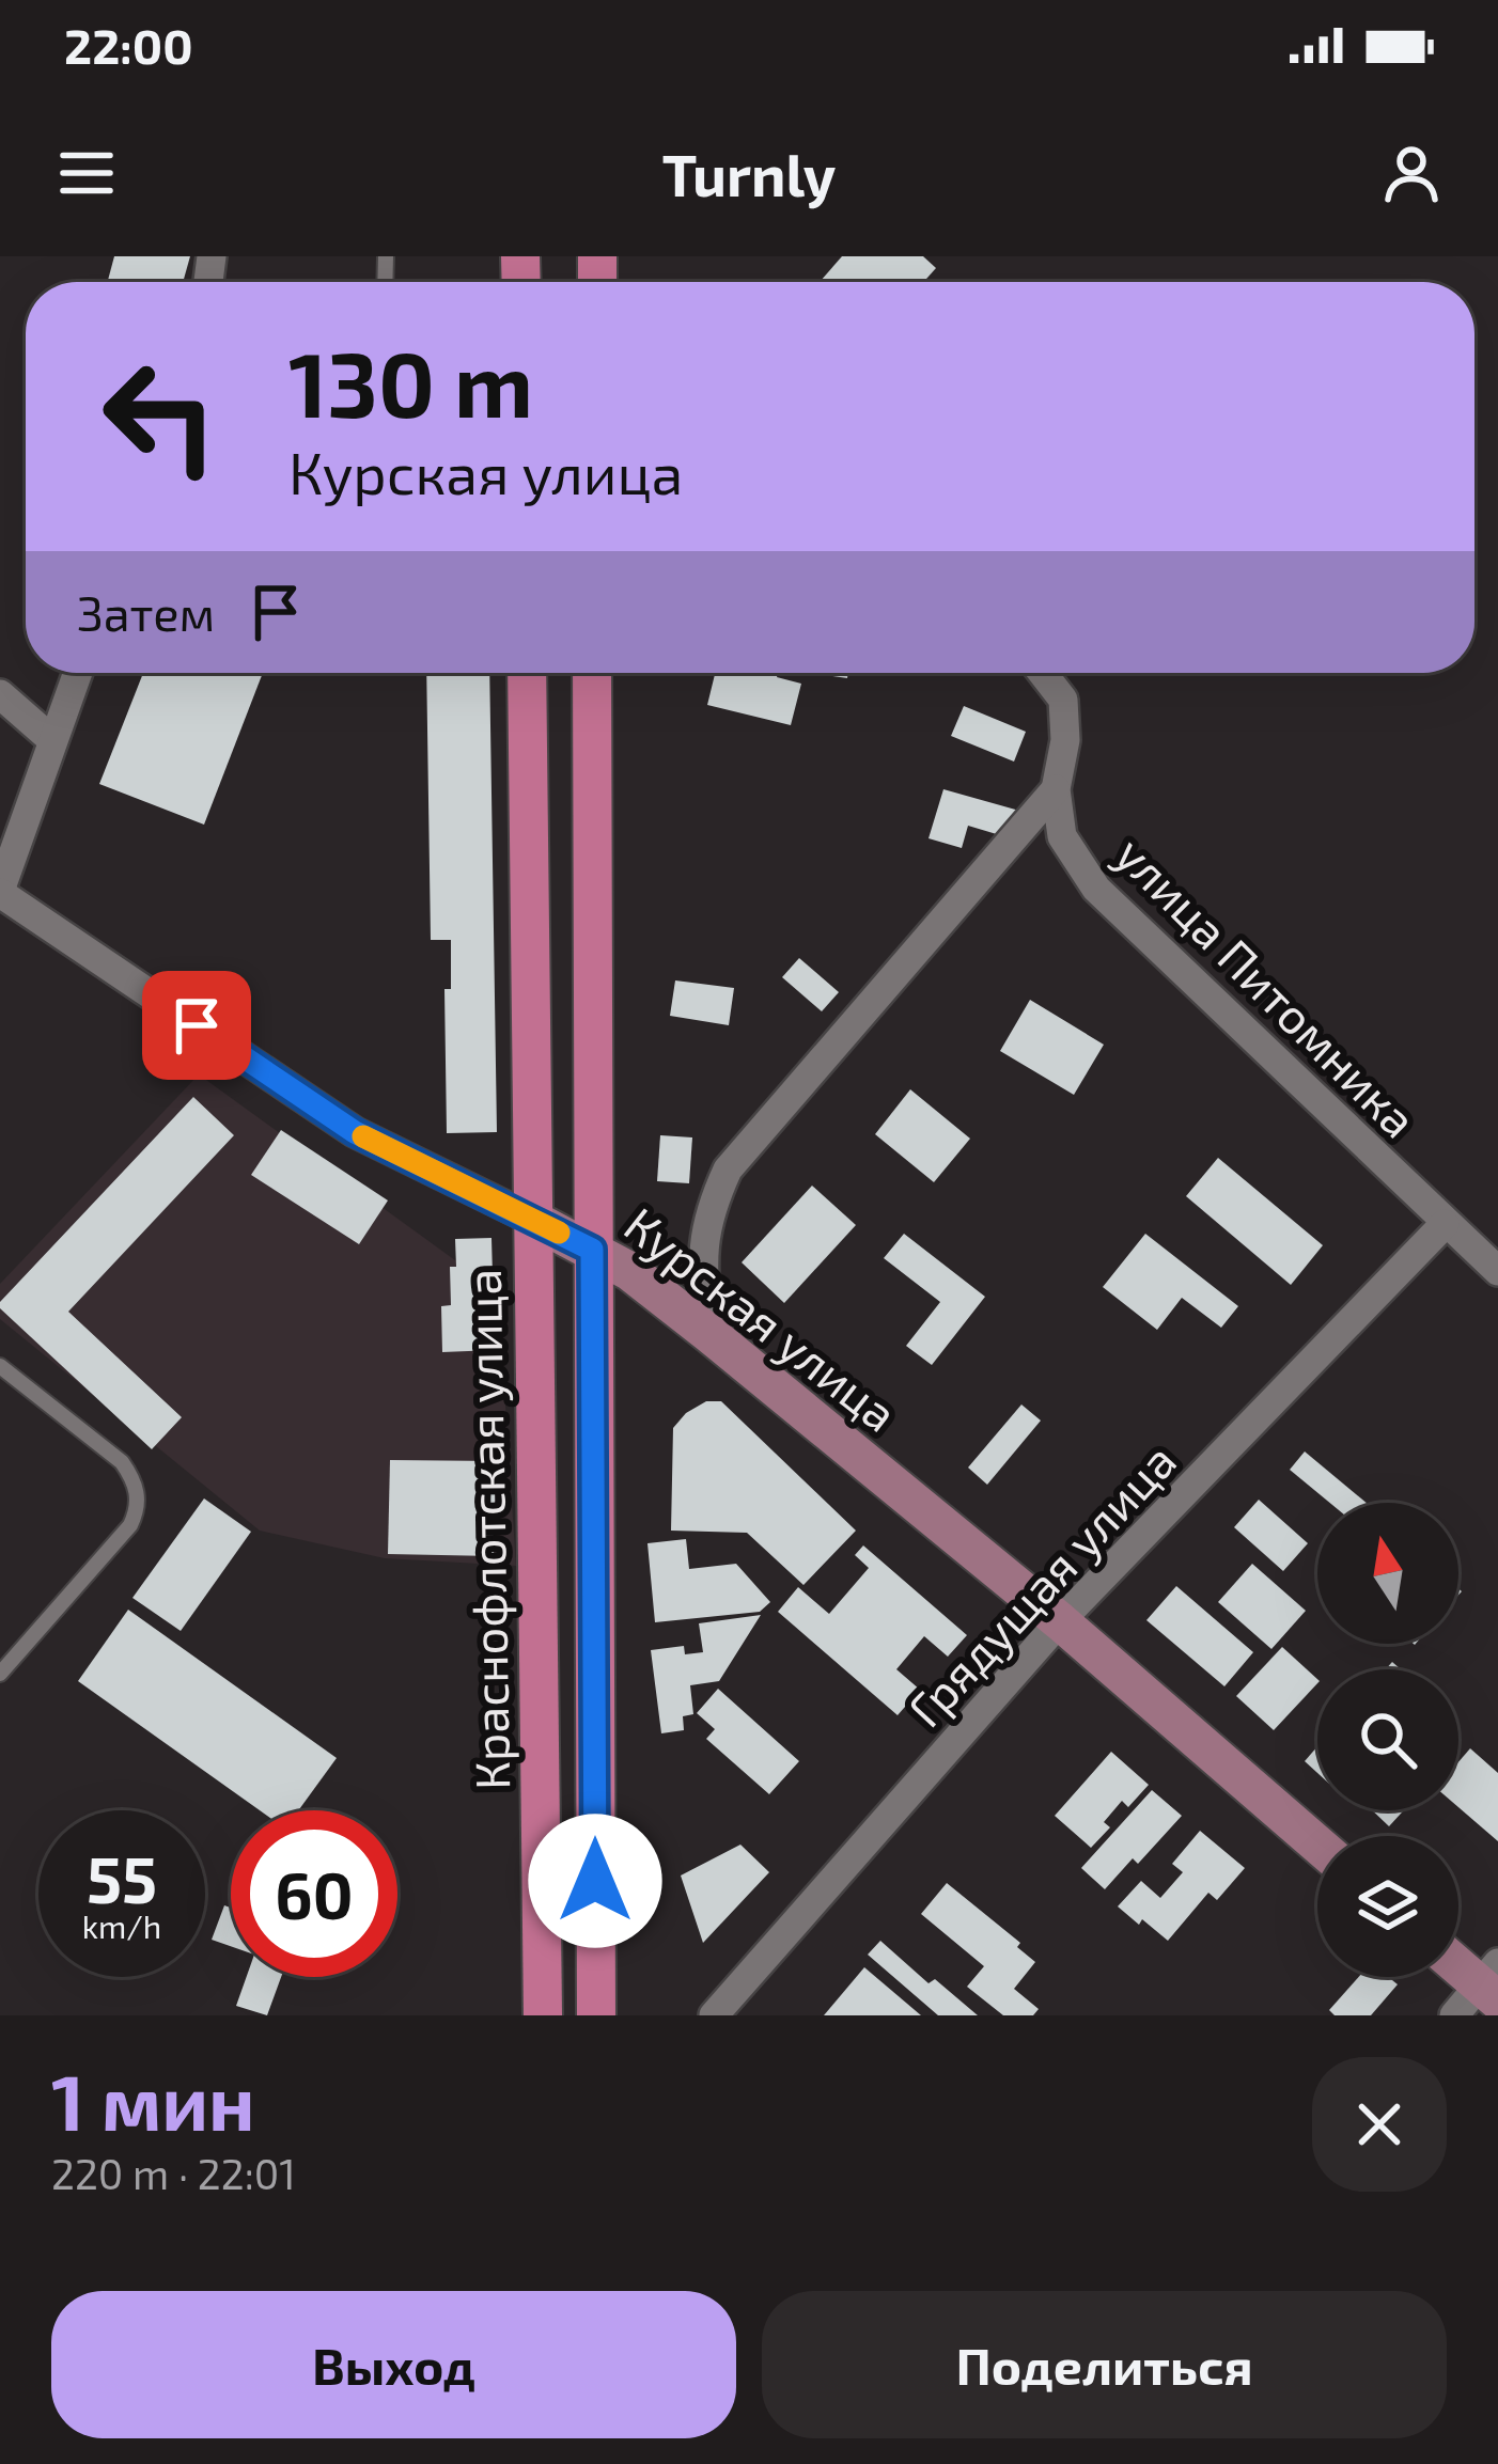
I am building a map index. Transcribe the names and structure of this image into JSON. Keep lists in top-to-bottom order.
{
  "streets": {
    "main road": ["Краснофлотская улица"],
    "street": ["улица Питомника", "Курская улица", "Грядущая улица"]
  },
  "crossings": [
    ["улица Питомника", "Грядущая улица"],
    ["Курская улица", "Краснофлотская улица"],
    ["Курская улица", "Грядущая улица"]
  ],
  "north": "top",
  "page": {
    "status": "22:00",
    "header": "Turnly",
    "turn": ["130 m", "Курская улица"],
    "then": "Затем",
    "speed": "55 km/h",
    "limit": "60",
    "heading": ["1 мин", "220 m · 22:01"],
    "buttons": ["Выход", "Поделиться"]
  }
}
